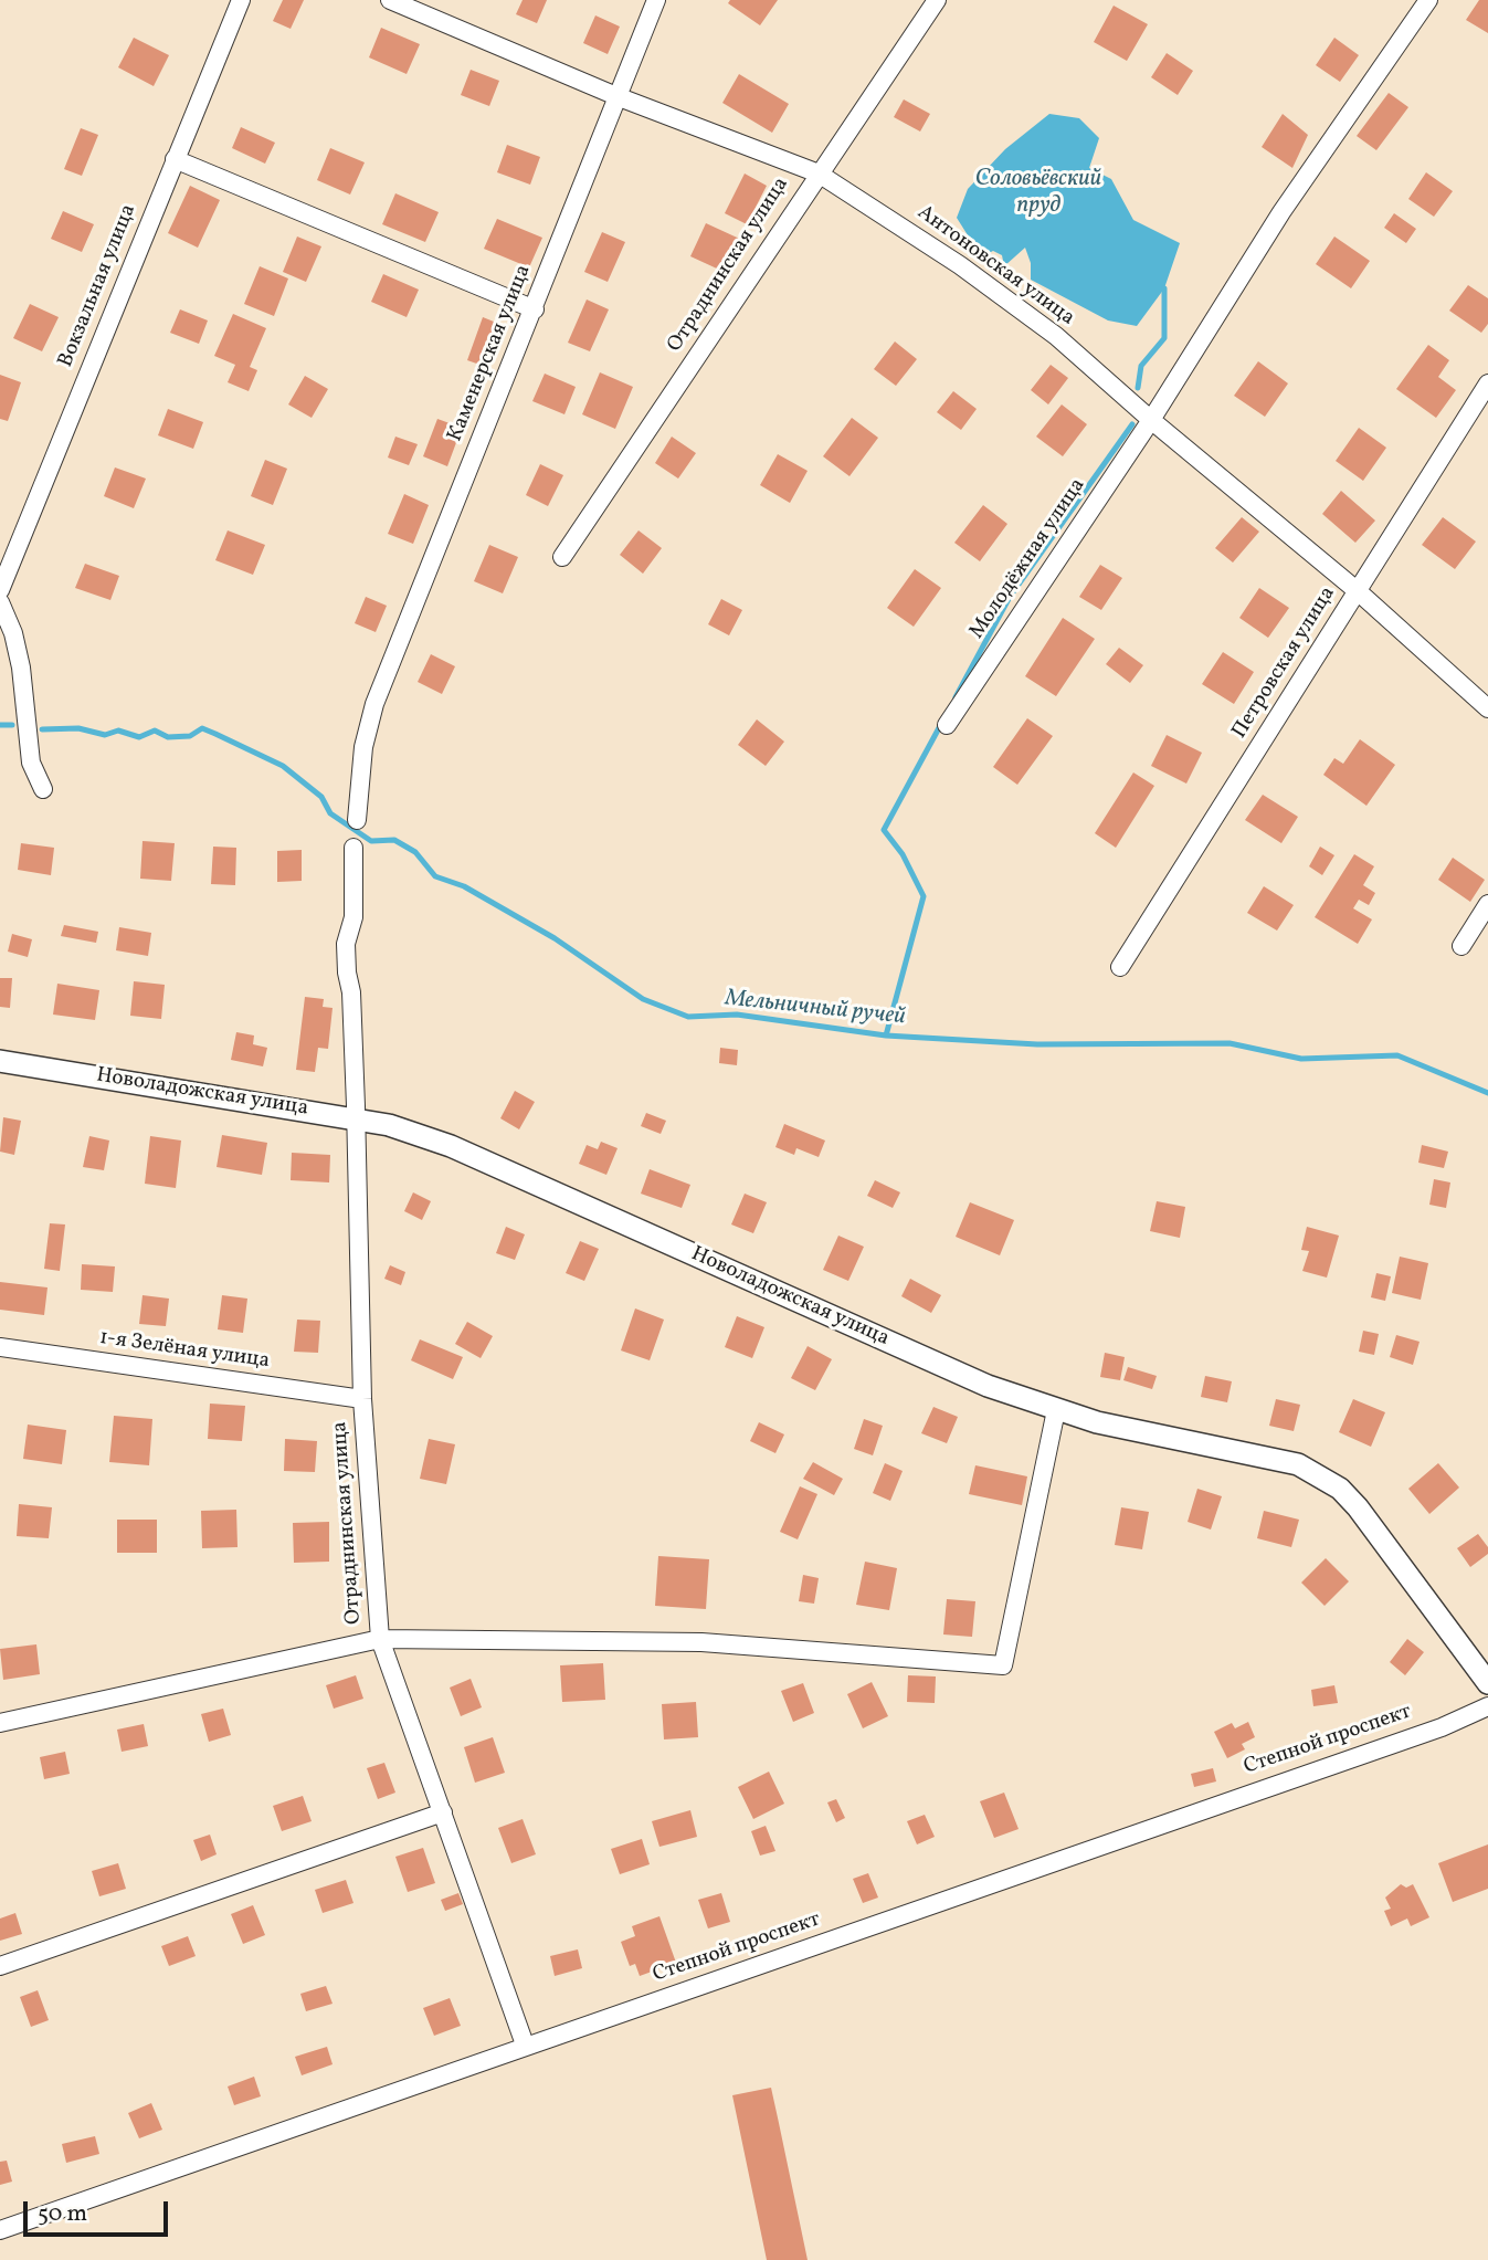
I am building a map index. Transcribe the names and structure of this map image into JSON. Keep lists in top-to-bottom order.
{
  "streets": {
    "street": [
      "Отраднинская улица",
      "Антоновская улица",
      "Вокзальная улица",
      "Каменерская улица",
      "Молодёжная улица",
      "Петровская улица",
      "Новоладожская улица",
      "1-я Зелёная улица",
      "Степной проспект"
    ]
  },
  "crossings": [
    ["Отраднинская улица", "Антоновская улица"],
    ["Отраднинская улица", "Новоладожская улица"],
    ["Отраднинская улица", "1-я Зелёная улица"],
    ["Отраднинская улица", "Степной проспект"],
    ["Антоновская улица", "Каменерская улица"],
    ["Антоновская улица", "Молодёжная улица"],
    ["Антоновская улица", "Петровская улица"]
  ],
  "water": ["Соловьёвский пруд", "Мельничный ручей"],
  "scale_bar": "50 m"
}
